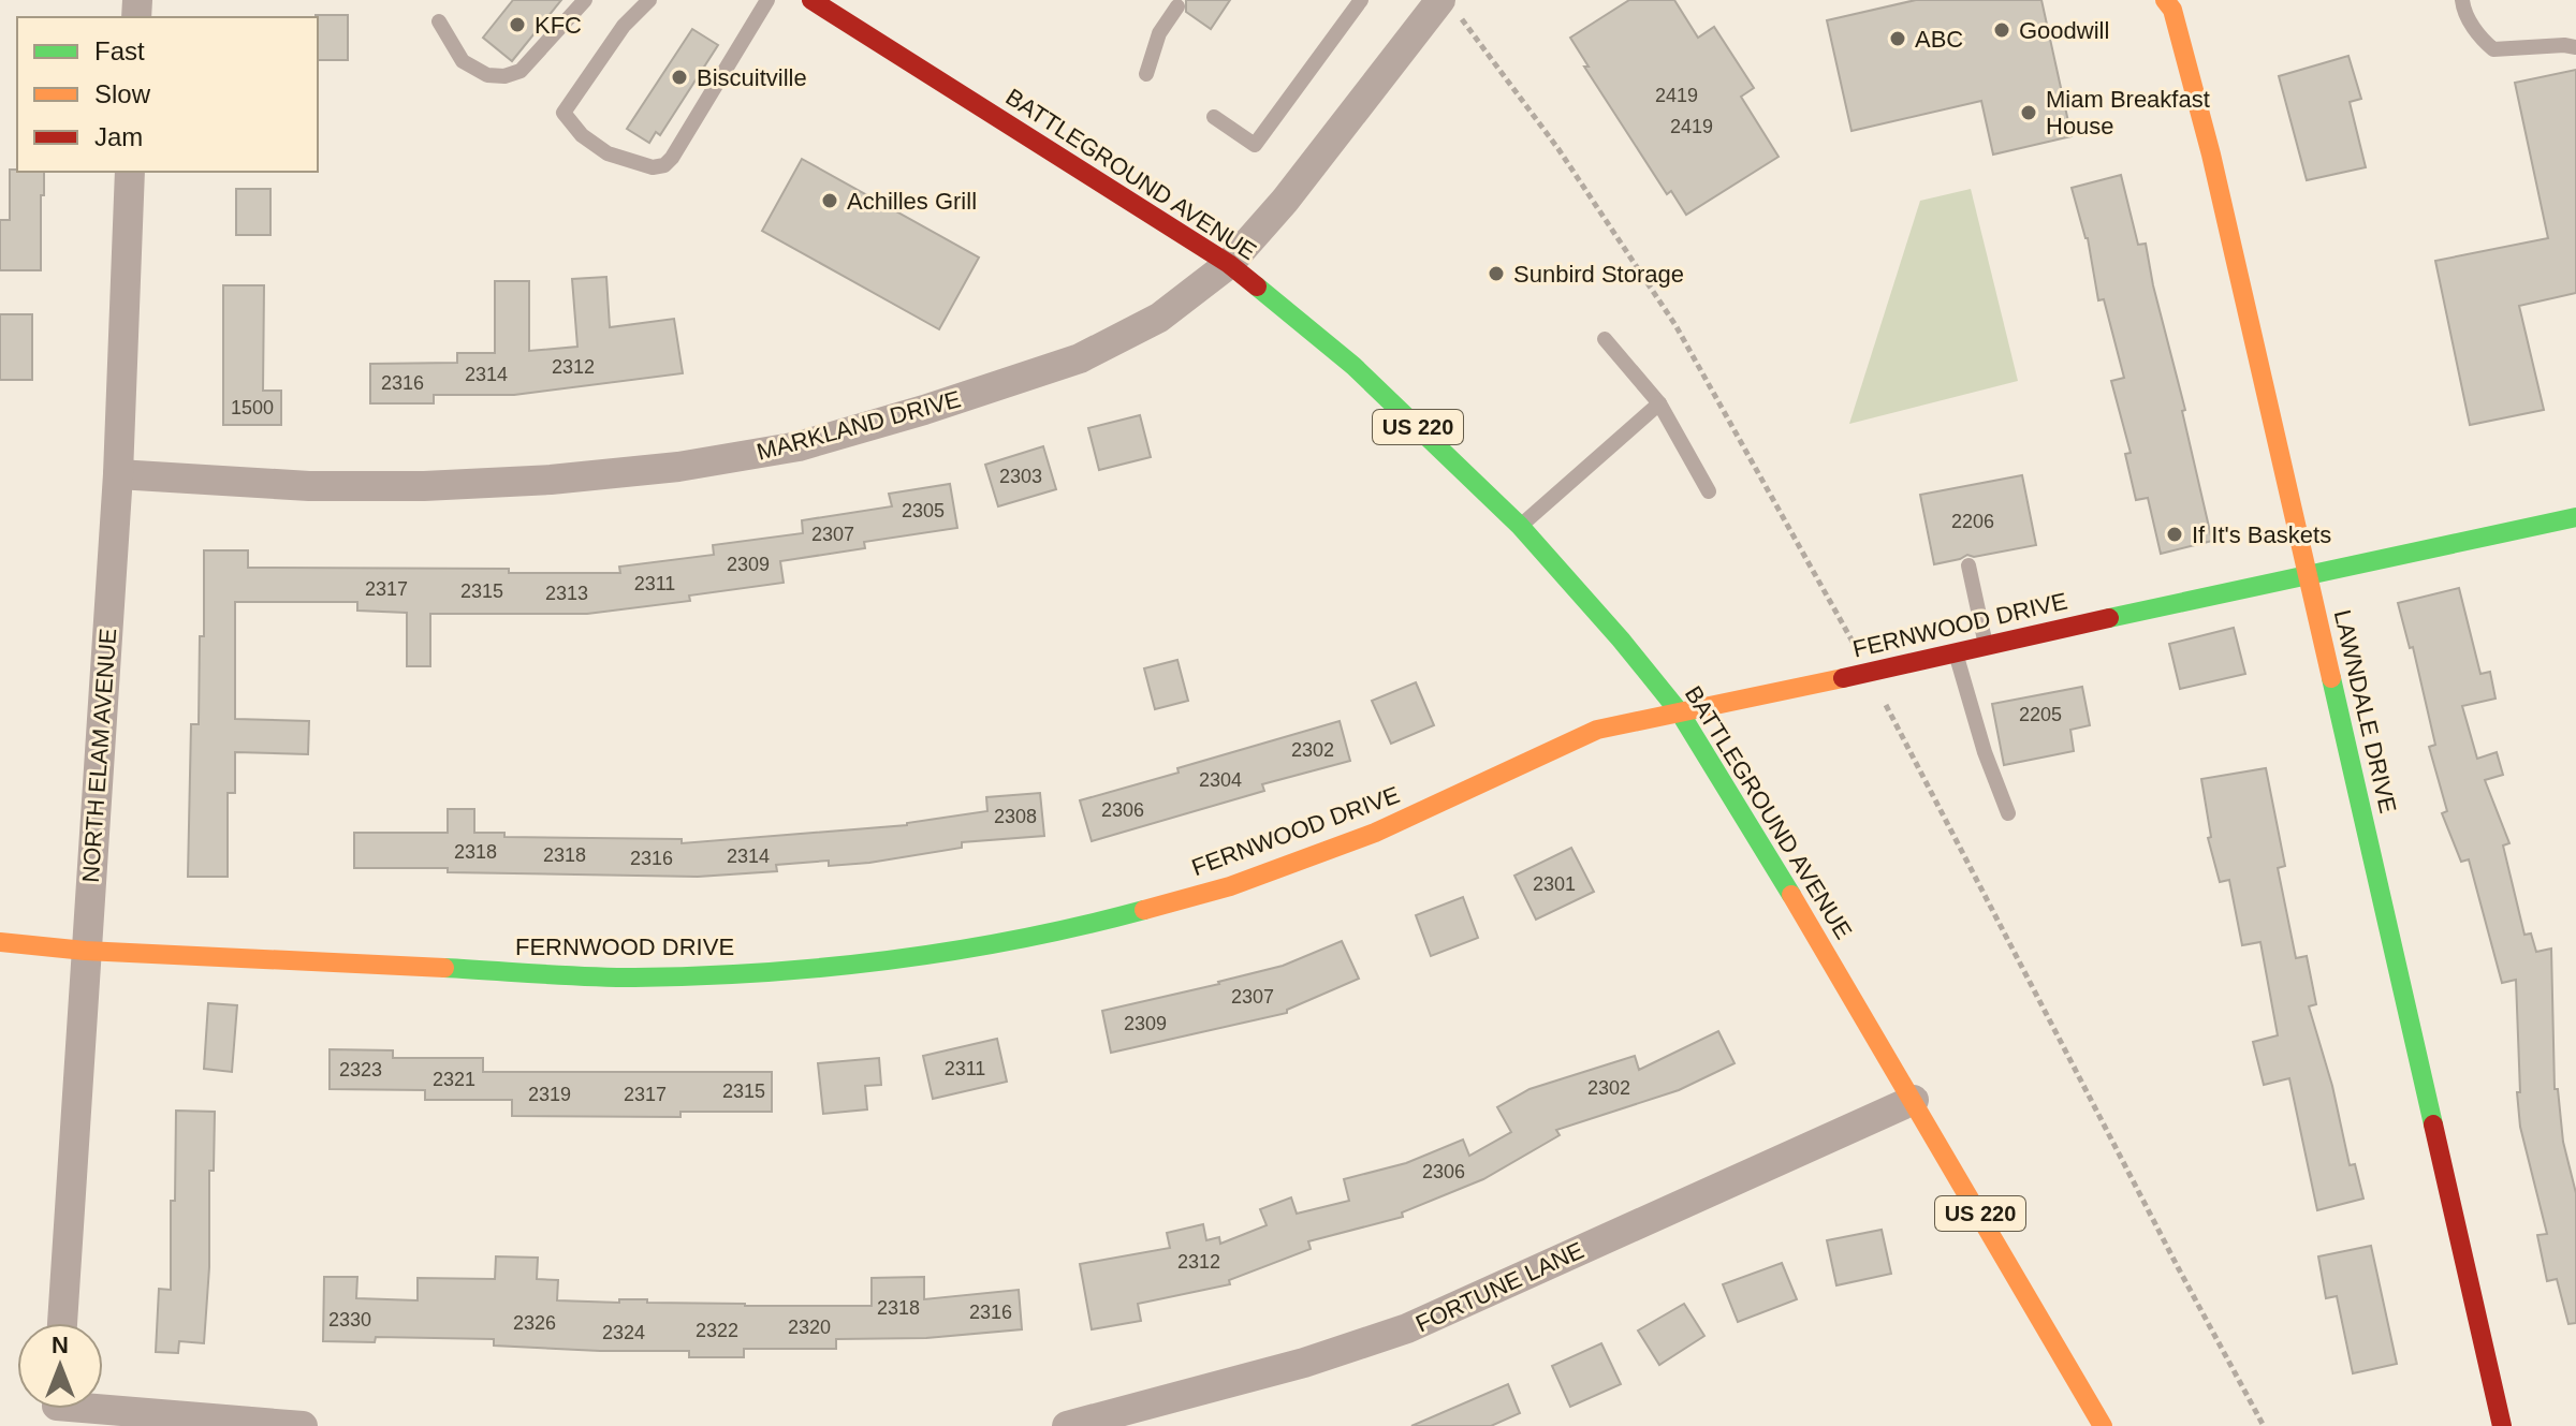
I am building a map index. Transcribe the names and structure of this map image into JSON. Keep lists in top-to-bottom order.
{
  "streets": {
    "main road": [
      "BATTLEGROUND AVENUE",
      "US 220",
      "FERNWOOD DRIVE",
      "LAWNDALE DRIVE"
    ],
    "street": ["MARKLAND DRIVE", "NORTH ELAM AVENUE", "FORTUNE LANE"]
  },
  "crossings": [
    ["BATTLEGROUND AVENUE", "MARKLAND DRIVE"],
    ["BATTLEGROUND AVENUE", "FERNWOOD DRIVE"],
    ["BATTLEGROUND AVENUE", "FORTUNE LANE"],
    ["MARKLAND DRIVE", "NORTH ELAM AVENUE"],
    ["FERNWOOD DRIVE", "LAWNDALE DRIVE"],
    ["FERNWOOD DRIVE", "NORTH ELAM AVENUE"]
  ],
  "places": [
    "KFC",
    "Goodwill",
    "ABC",
    "Biscuitville",
    "Miam Breakfast House",
    "Achilles Grill",
    "Sunbird Storage",
    "If It's Baskets"
  ],
  "house_numbers": [
    "2419",
    "2419",
    "2312",
    "2314",
    "2316",
    "1500",
    "2303",
    "2305",
    "2206",
    "2307",
    "2309",
    "2311",
    "2317",
    "2315",
    "2313",
    "2205",
    "2302",
    "2304",
    "2306",
    "2308",
    "2318",
    "2318",
    "2314",
    "2316",
    "2301",
    "2307",
    "2309",
    "2311",
    "2323",
    "2321",
    "2302",
    "2315",
    "2319",
    "2317",
    "2306",
    "2312",
    "2318",
    "2316",
    "2330",
    "2326",
    "2320",
    "2322",
    "2324"
  ],
  "legend": ["Fast", "Slow", "Jam"],
  "north": "top"
}
